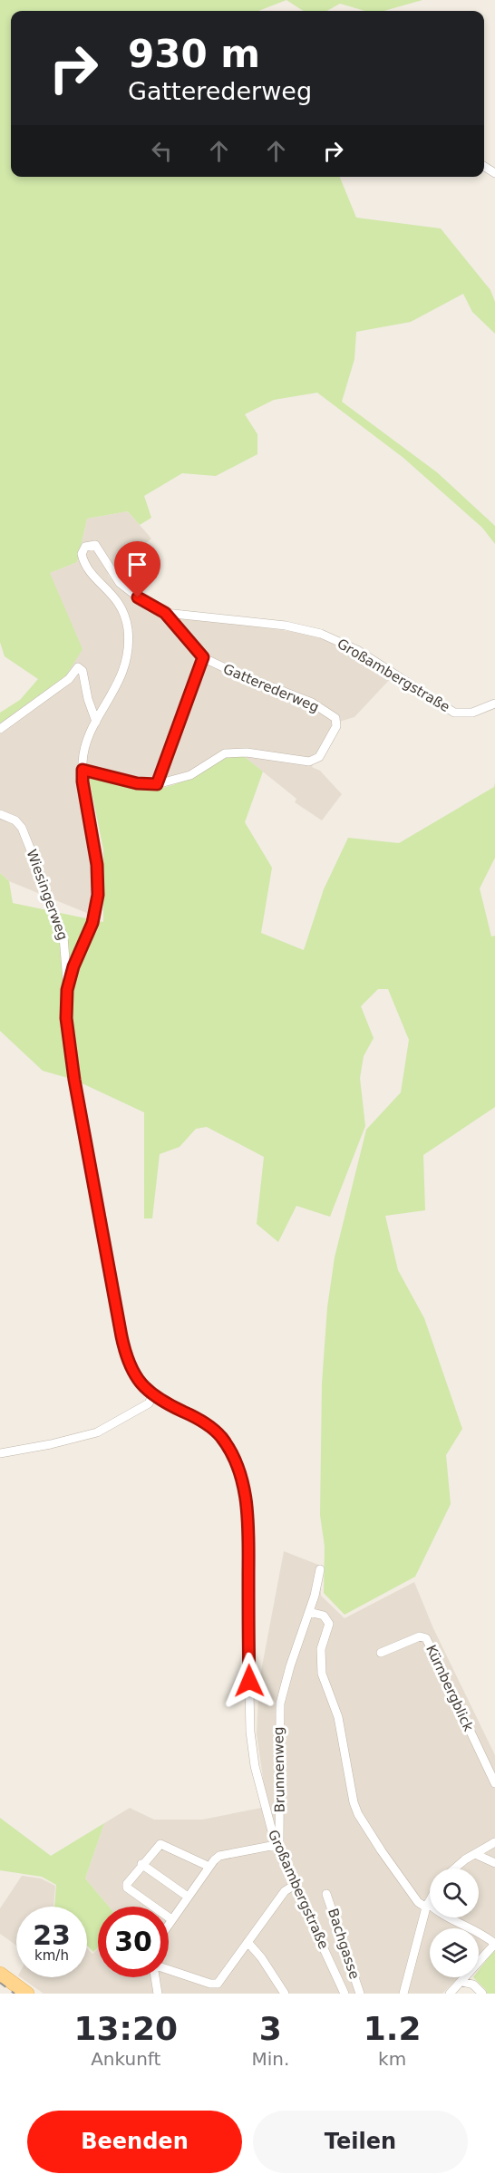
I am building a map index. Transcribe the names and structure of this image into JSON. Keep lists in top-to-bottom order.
{
  "streets": {
    "street": [
      "Großambergstraße",
      "Gatterederweg",
      "Wiesingerweg",
      "Kürnbergblick",
      "Brunnenweg",
      "Bachgasse"
    ]
  },
  "crossings": [
    ["Großambergstraße", "Gatterederweg"],
    ["Großambergstraße", "Wiesingerweg"],
    ["Großambergstraße", "Brunnenweg"]
  ],
  "page": {
    "turn": ["930 m", "Gatterederweg"],
    "speed": "23 km/h",
    "limit": "30",
    "eta": [
      "13:20",
      "Ankunft",
      "3",
      "Min.",
      "1.2",
      "km"
    ],
    "buttons": ["Beenden", "Teilen"]
  }
}
